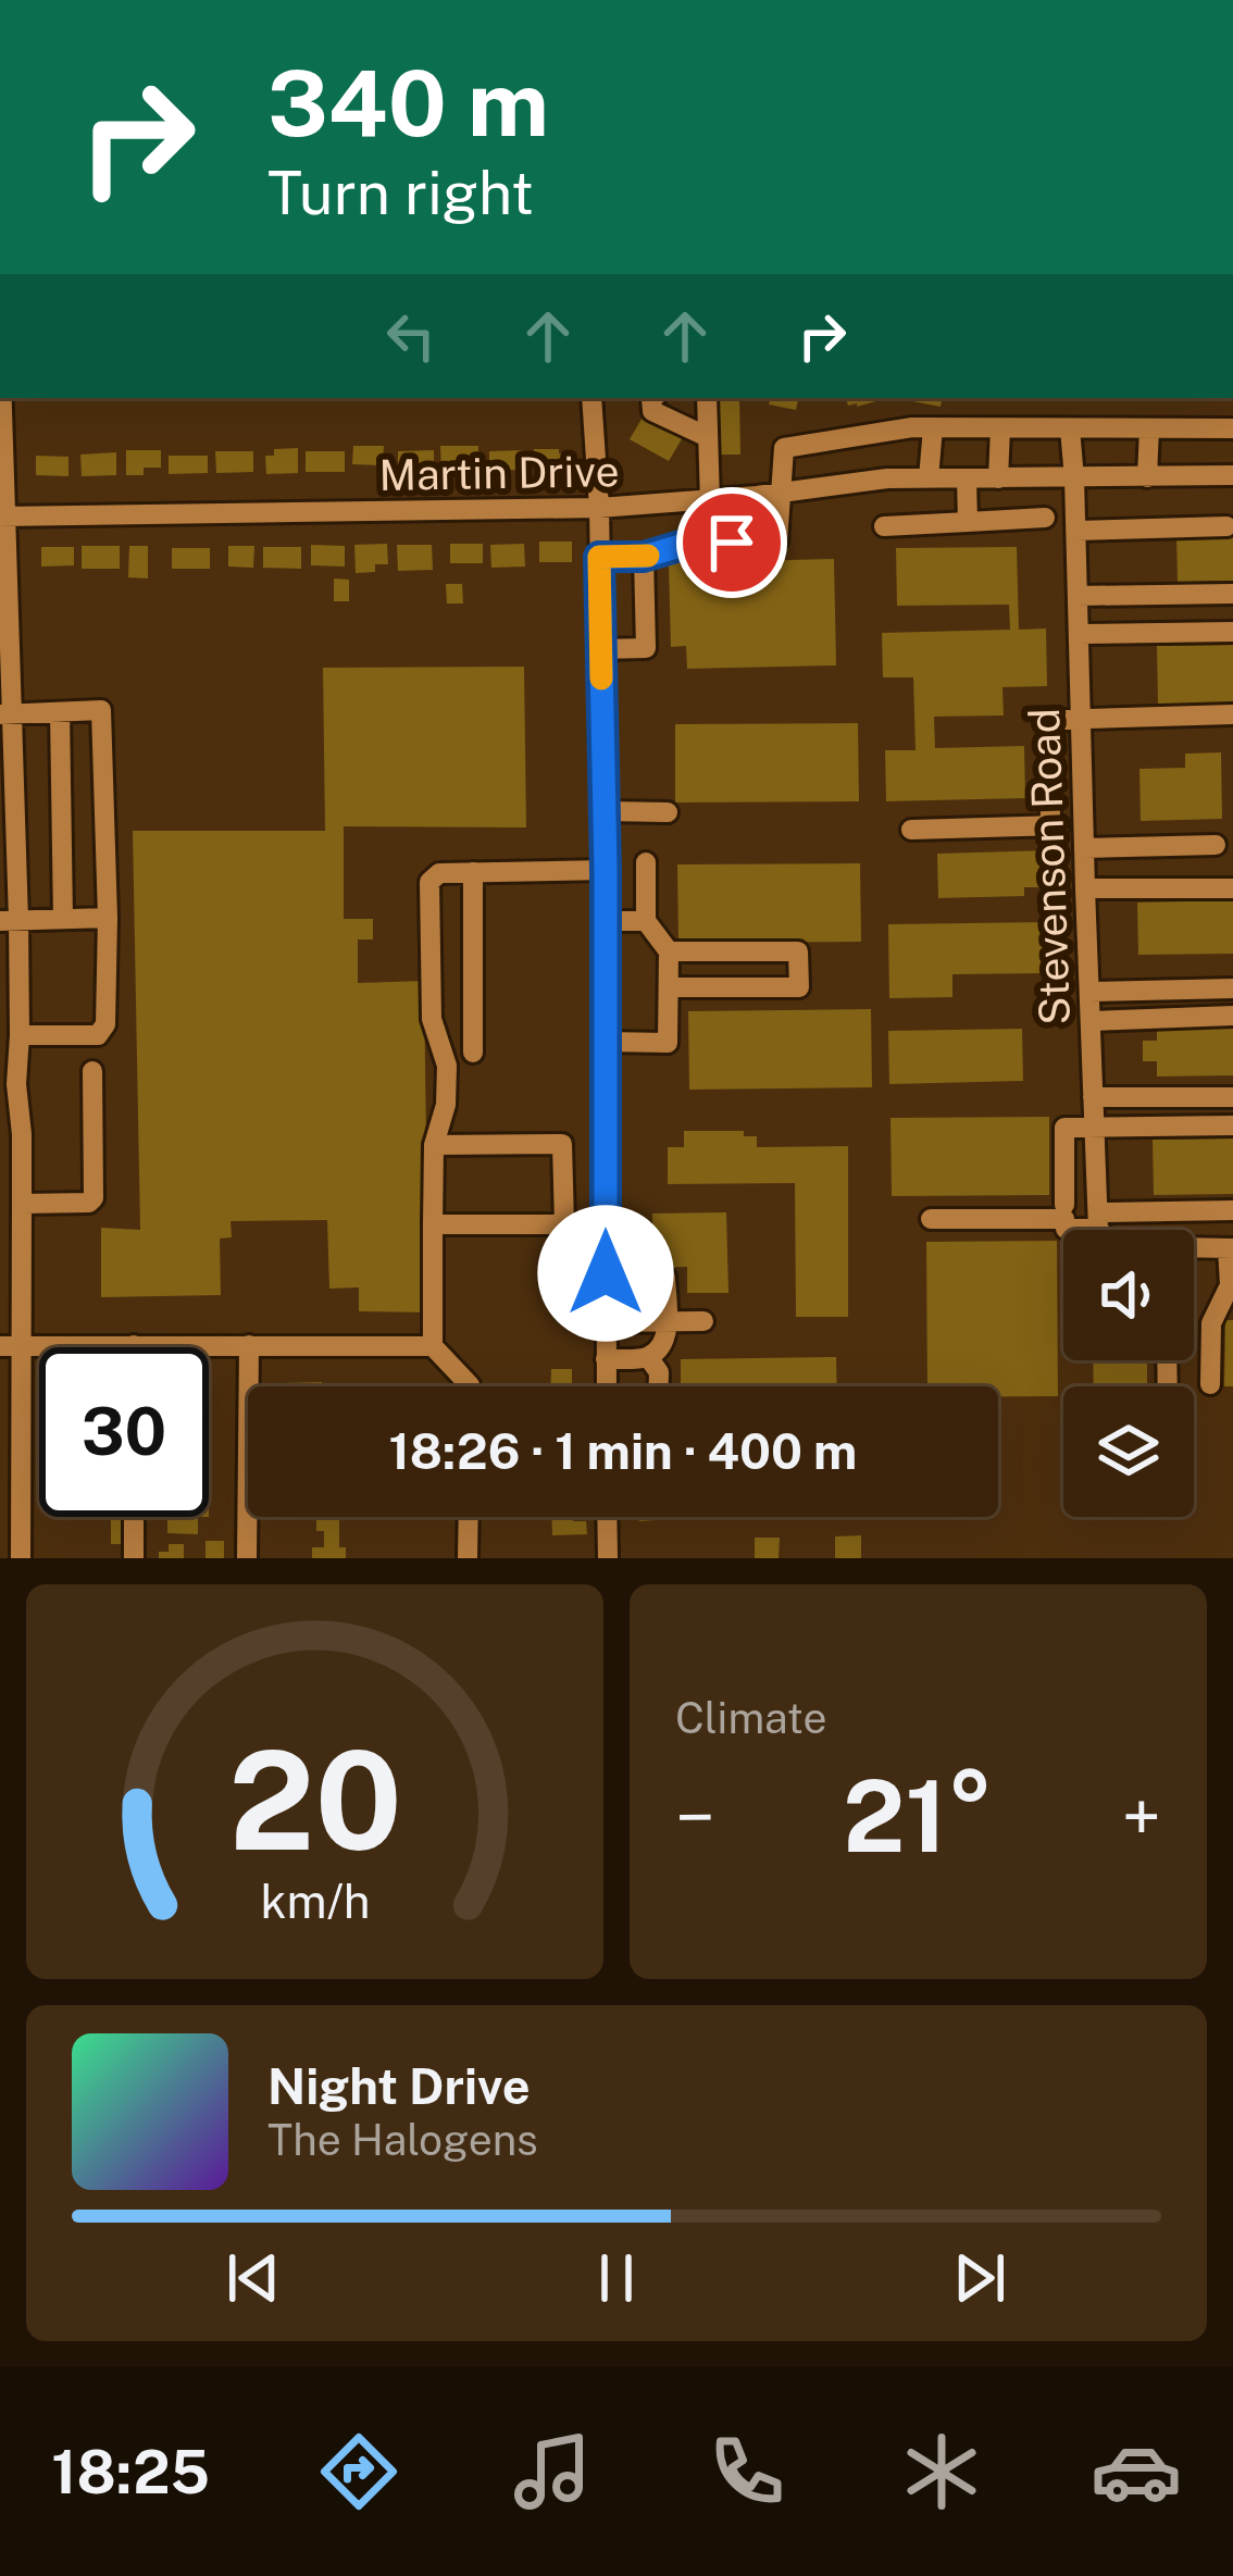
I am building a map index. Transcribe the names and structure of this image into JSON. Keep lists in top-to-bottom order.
{
  "streets": {
    "street": ["Martin Drive", "Stevenson Road"]
  },
  "crossings": [
    ["Martin Drive", "Stevenson Road"]
  ],
  "page": {
    "turn": ["340 m", "Turn right"],
    "limit": "30",
    "trip": "18:26 · 1 min · 400 m",
    "tile": "Climate",
    "heat": ["−", "21°", "+"],
    "song": ["Night Drive", "The Halogens"],
    "tabs": "18:25",
    "gauge": ["20", "km/h"]
  }
}
